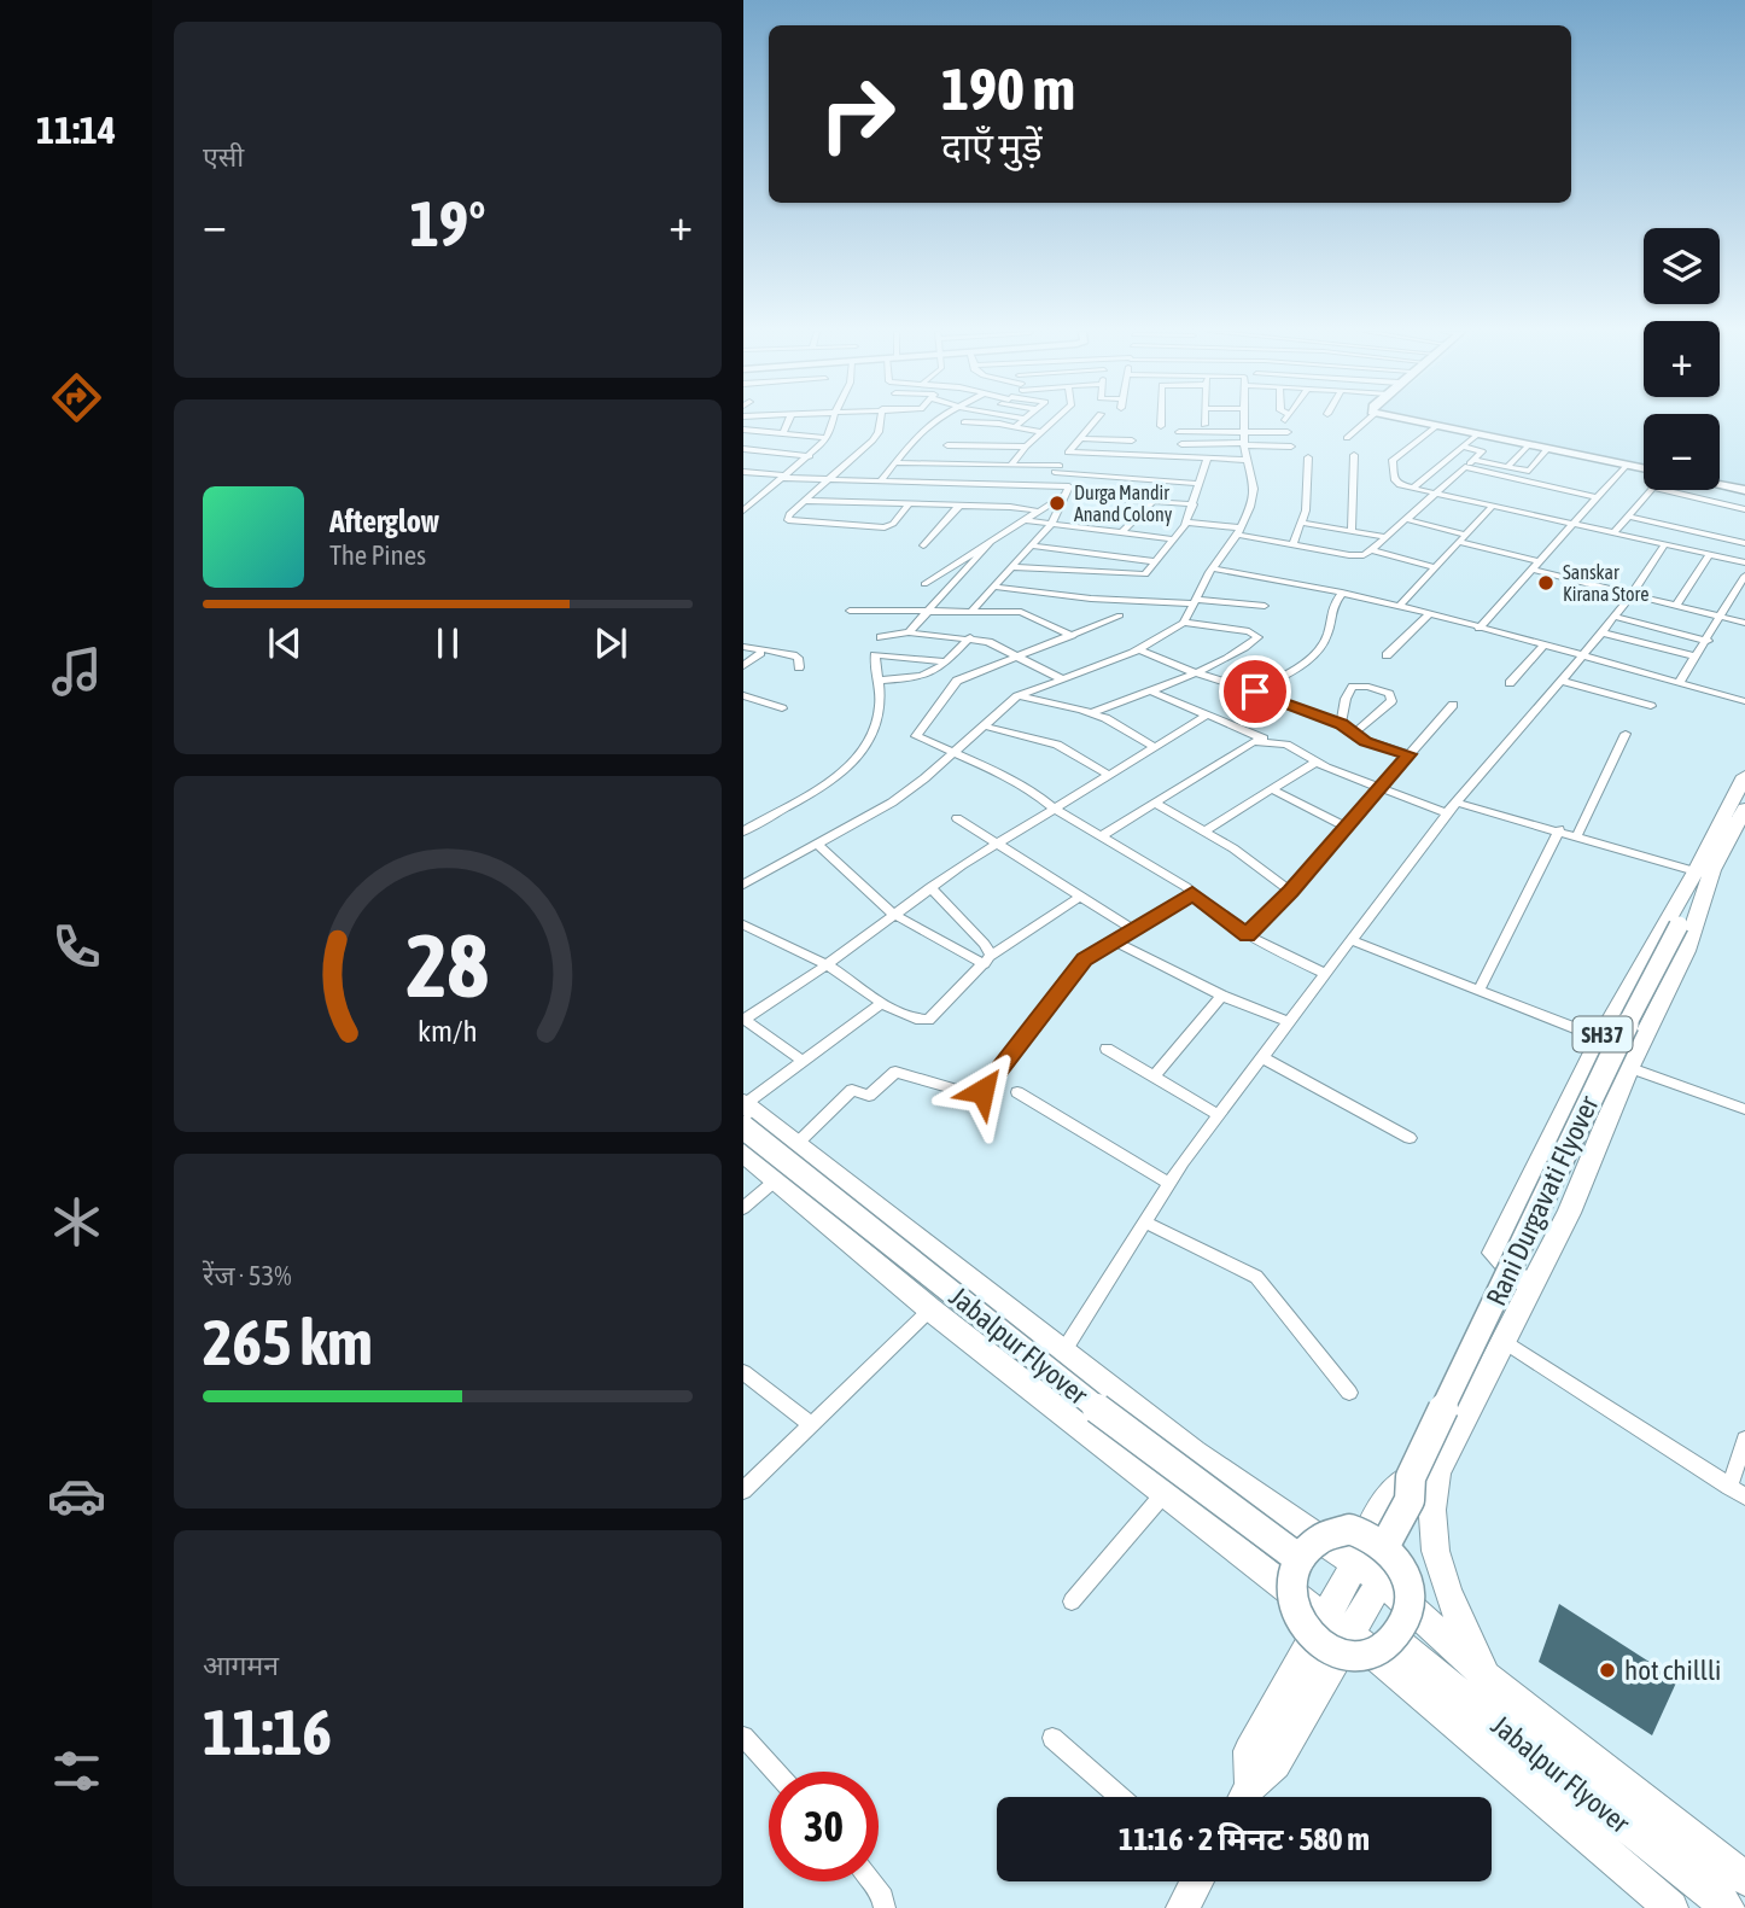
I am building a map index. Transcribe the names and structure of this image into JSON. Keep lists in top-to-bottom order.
{
  "streets": {
    "main road": ["SH37", "Rani Durgavati Flyover", "Jabalpur Flyover"]
  },
  "places": ["Durga Mandir Anand Colony", "Sanskar Kirana Store", "hot chillli"],
  "page": {
    "tabs": "11:14",
    "tile": [
      "एसी",
      ["रेंज · 53%", "265 km"],
      ["आगमन", "11:16"]
    ],
    "turn": ["190 m", "दाएँ मुड़ें"],
    "heat": ["−", "19°", "+"],
    "map_buttons": ["+", "−"],
    "song": ["Afterglow", "The Pines"],
    "limit": "30",
    "trip": "11:16 · 2 मिनट · 580 m",
    "gauge": ["28", "km/h"]
  }
}
